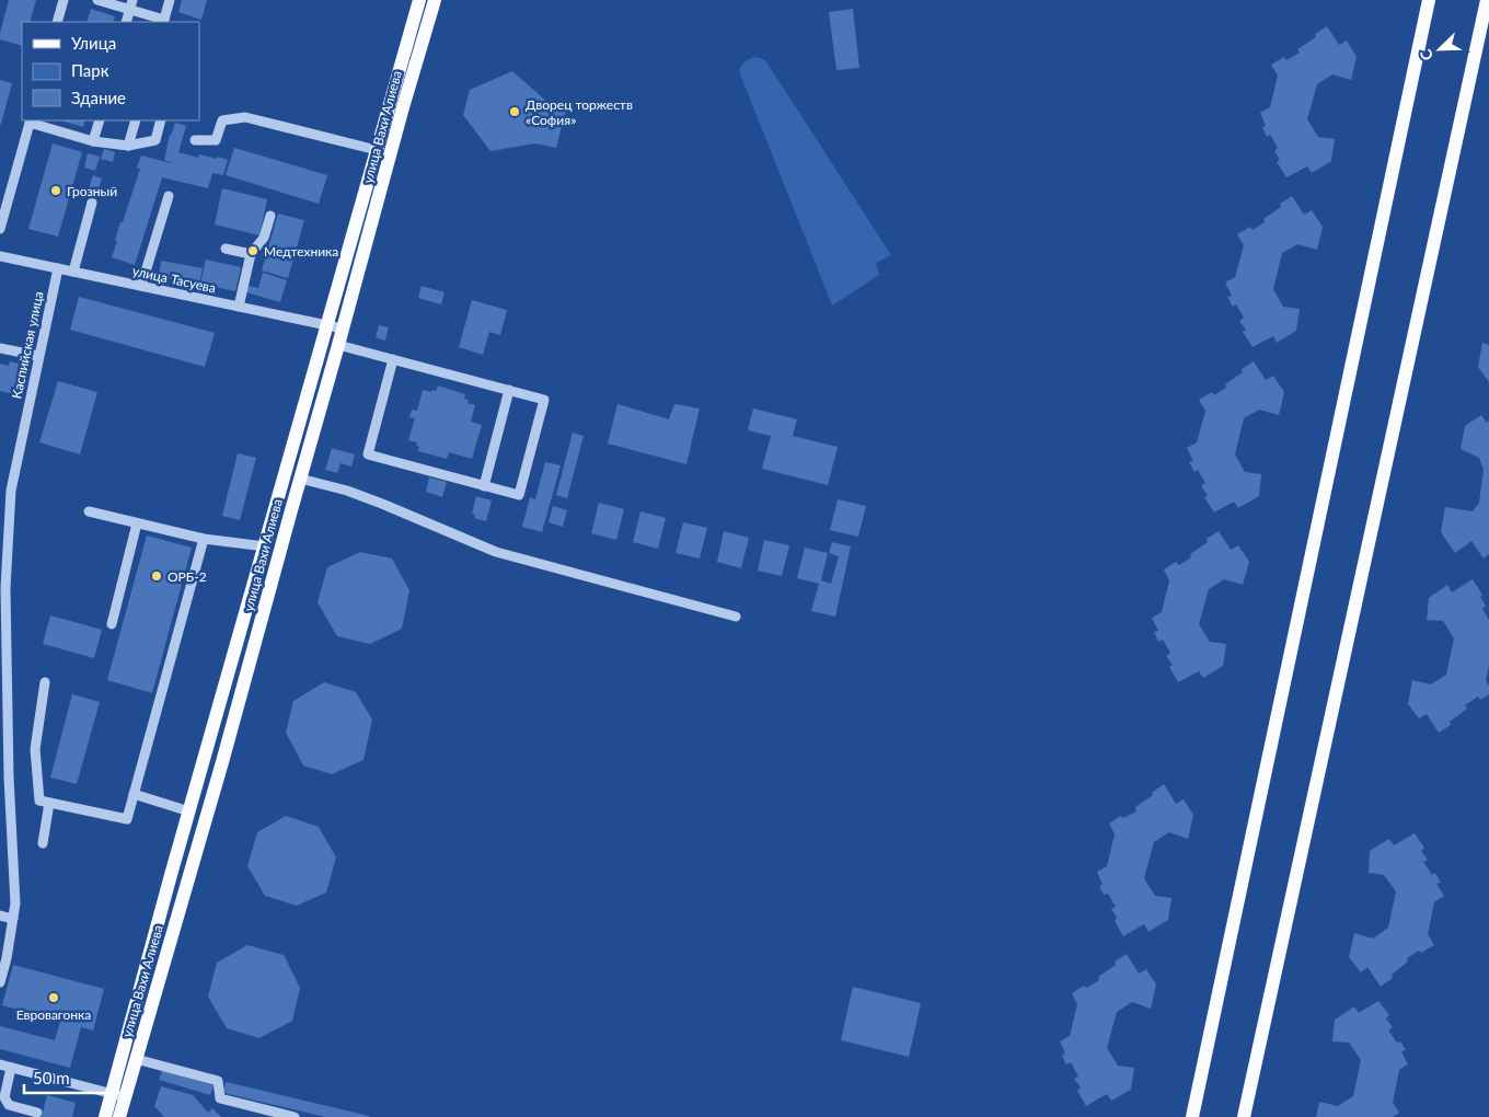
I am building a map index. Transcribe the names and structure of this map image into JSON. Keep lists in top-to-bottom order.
{
  "streets": {
    "main road": ["улица Вахи Алиева"],
    "street": ["улица Тасуева", "Каспийская улица"]
  },
  "crossings": [
    ["улица Вахи Алиева", "улица Тасуева"],
    ["улица Тасуева", "Каспийская улица"]
  ],
  "places": [
    "Дворец торжеств «София»",
    "Грозный",
    "Медтехника",
    "ОРБ-2",
    "Евровагонка"
  ],
  "legend": ["Улица", "Парк", "Здание"],
  "scale_bar": "50 m",
  "north": "bottom left"
}
